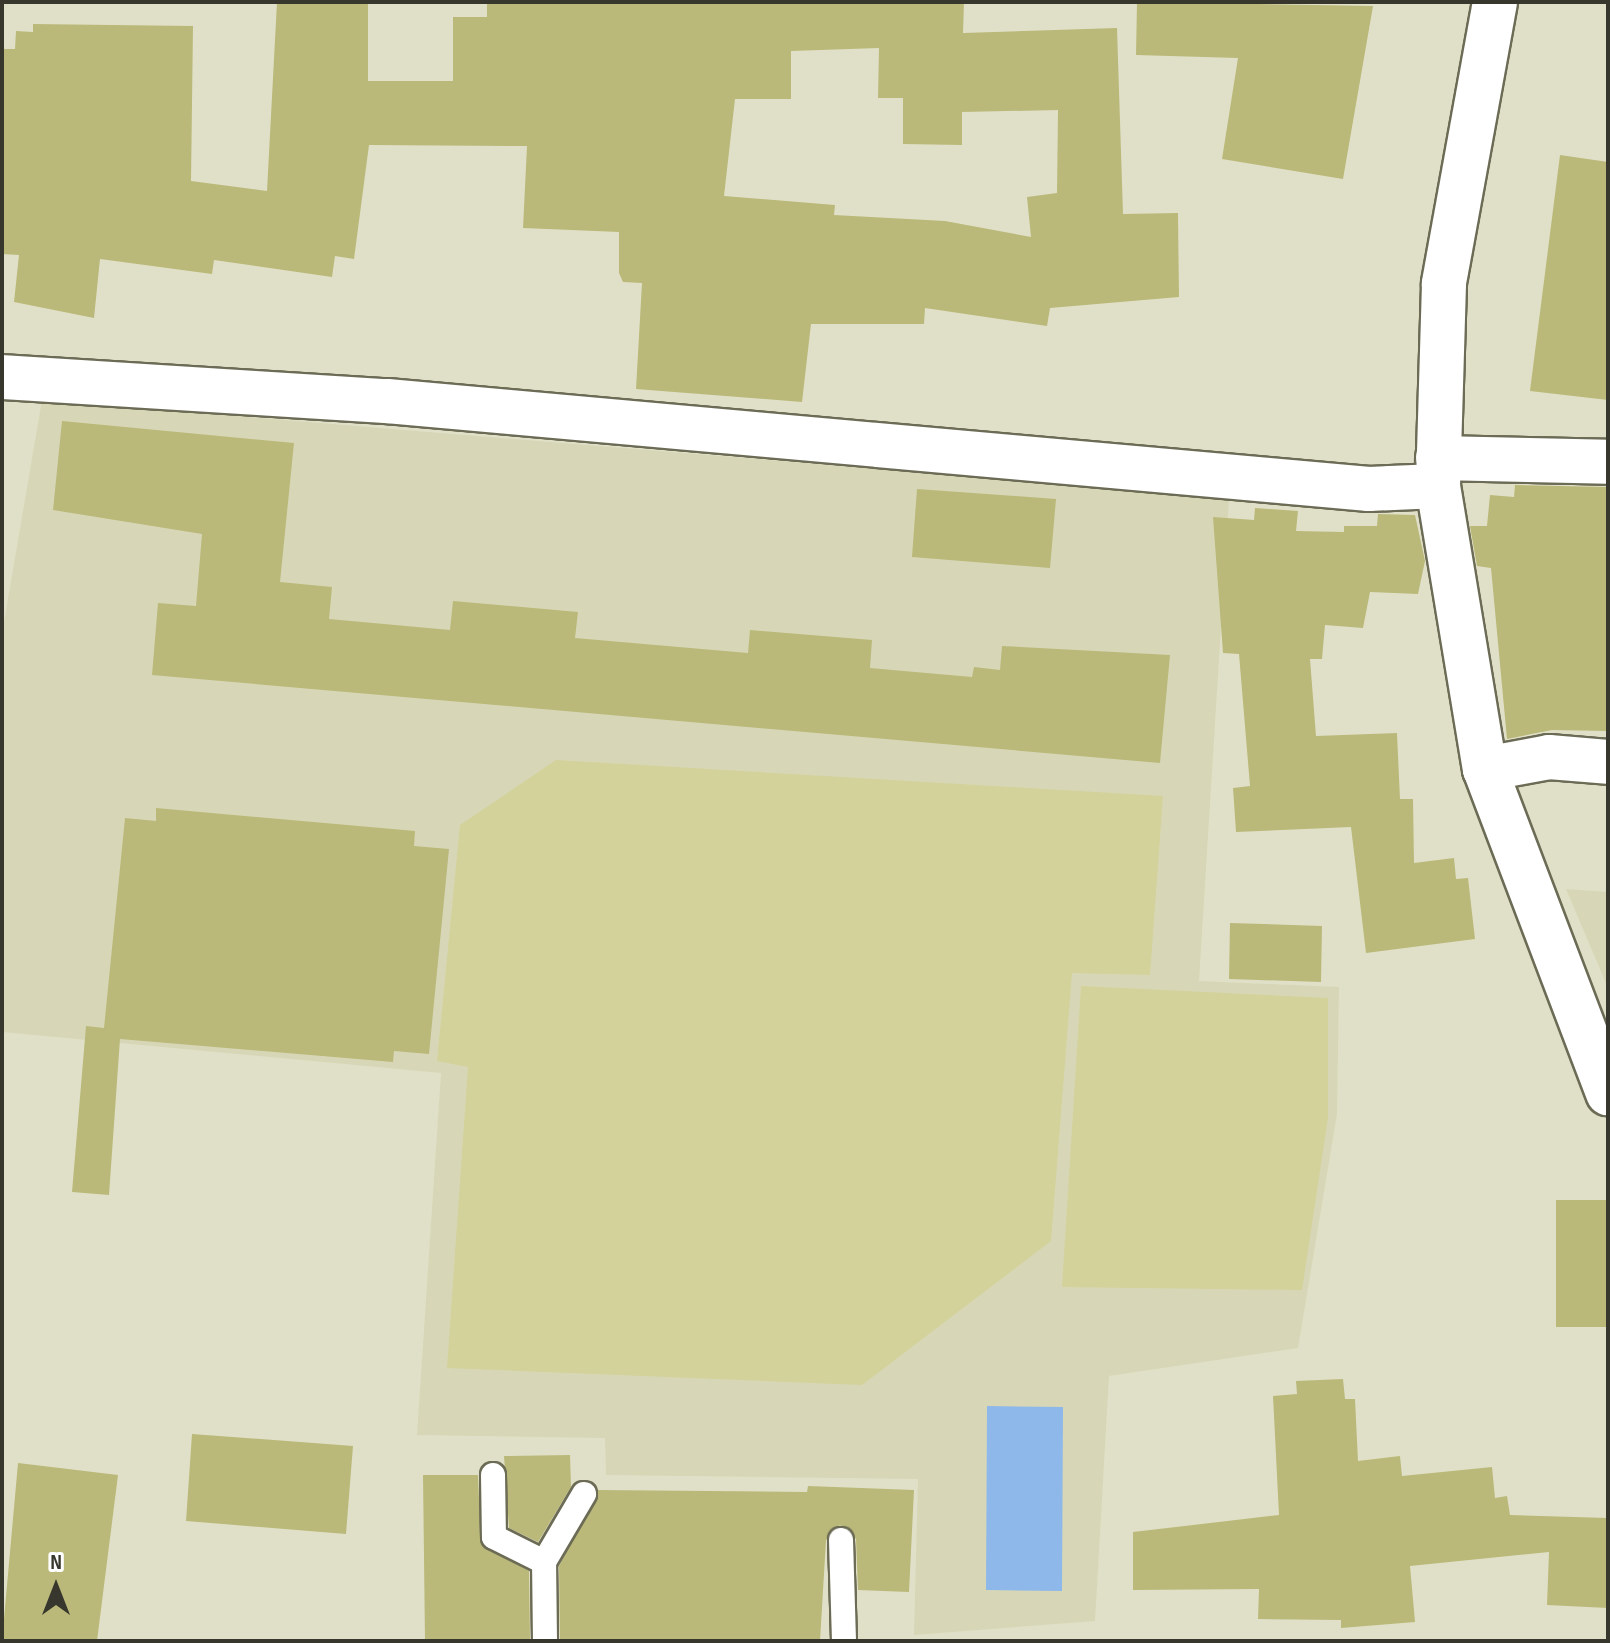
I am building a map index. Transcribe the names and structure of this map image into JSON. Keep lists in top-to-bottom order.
{
  "north": "top"
}
